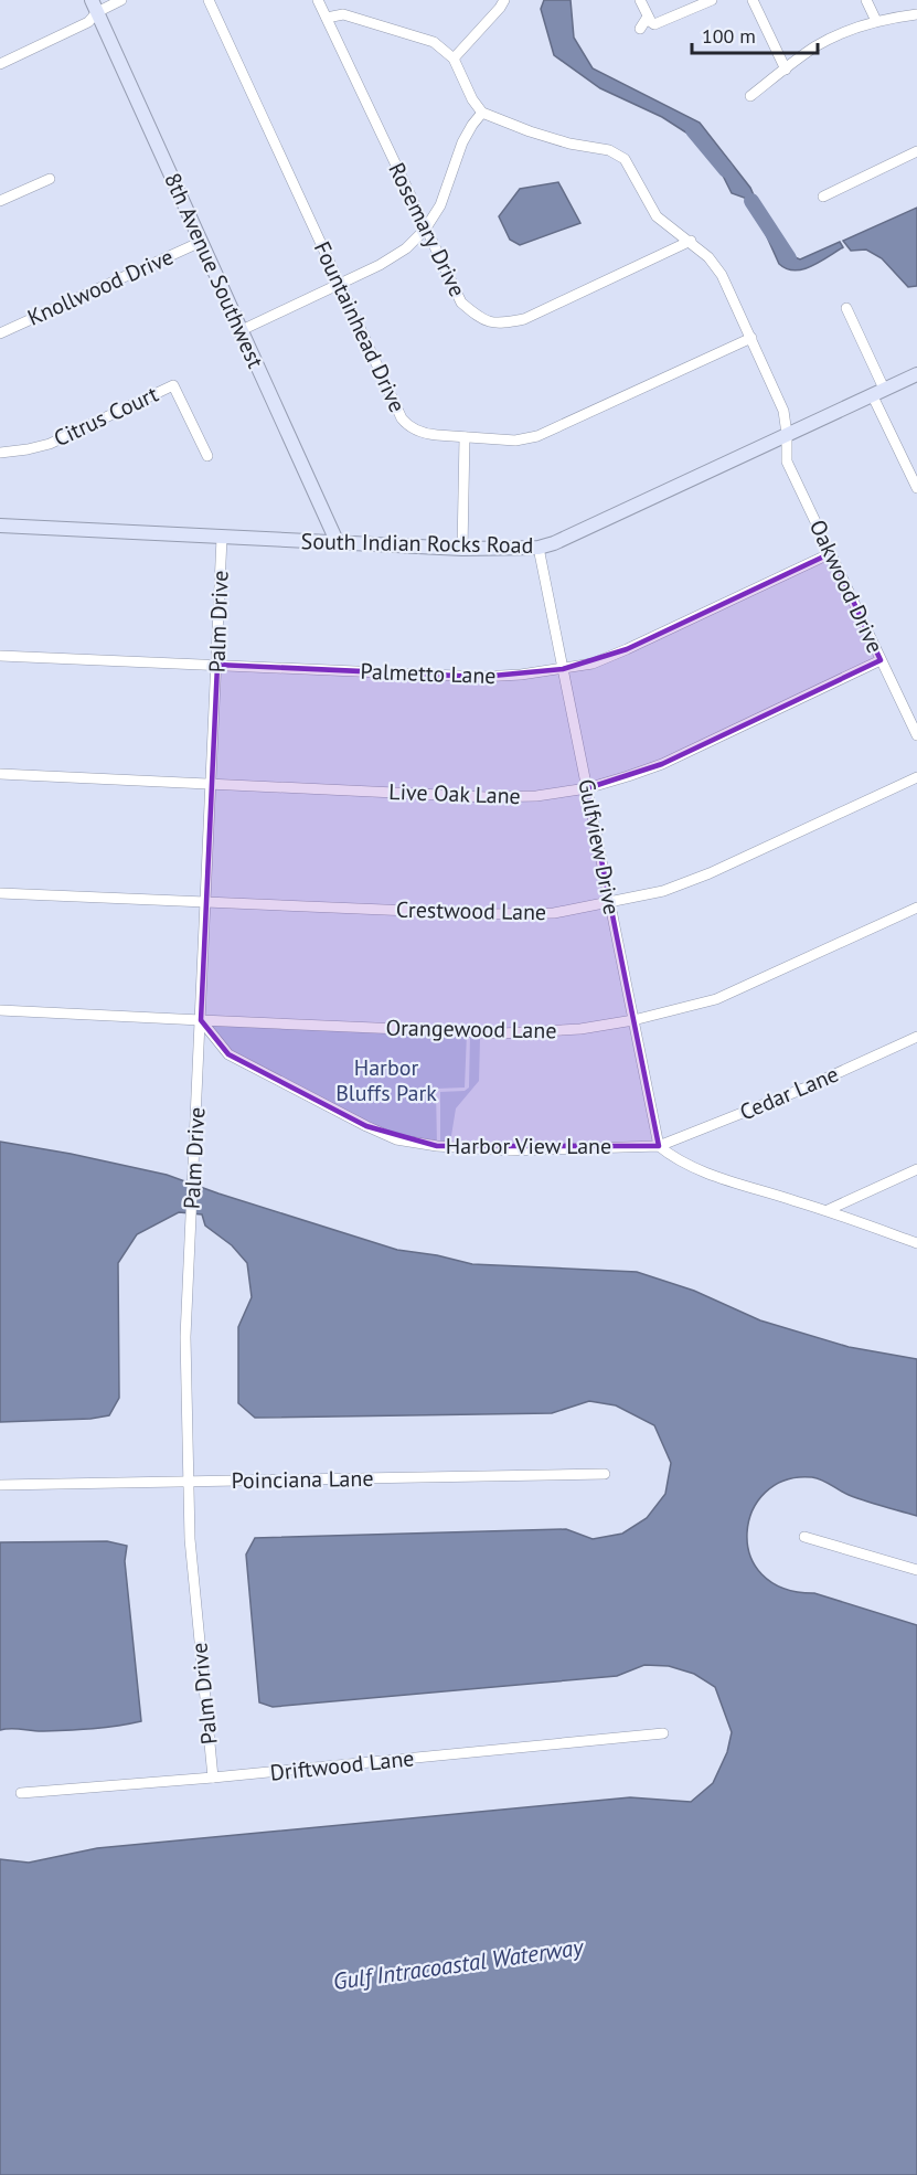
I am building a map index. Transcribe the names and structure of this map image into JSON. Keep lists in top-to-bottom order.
{
  "streets": {
    "street": [
      "Rosemary Drive",
      "8th Avenue Southwest",
      "Knollwood Drive",
      "Fountainhead Drive",
      "Citrus Court",
      "South Indian Rocks Road",
      "Oakwood Drive",
      "Palm Drive",
      "Palmetto Lane",
      "Live Oak Lane",
      "Gulfview Drive",
      "Crestwood Lane",
      "Orangewood Lane",
      "Cedar Lane",
      "Harbor View Lane",
      "Poinciana Lane",
      "Driftwood Lane"
    ]
  },
  "crossings": [
    ["Rosemary Drive", "Oakwood Drive"],
    ["8th Avenue Southwest", "Knollwood Drive"],
    ["8th Avenue Southwest", "South Indian Rocks Road"],
    ["Fountainhead Drive", "Oakwood Drive"],
    ["South Indian Rocks Road", "Oakwood Drive"],
    ["South Indian Rocks Road", "Palm Drive"],
    ["South Indian Rocks Road", "Gulfview Drive"],
    ["Oakwood Drive", "Palmetto Lane"],
    ["Oakwood Drive", "Live Oak Lane"],
    ["Palm Drive", "Palmetto Lane"],
    ["Palm Drive", "Live Oak Lane"],
    ["Palm Drive", "Crestwood Lane"],
    ["Palm Drive", "Orangewood Lane"],
    ["Palm Drive", "Harbor View Lane"],
    ["Palm Drive", "Poinciana Lane"],
    ["Palm Drive", "Driftwood Lane"],
    ["Palmetto Lane", "Gulfview Drive"],
    ["Live Oak Lane", "Gulfview Drive"],
    ["Gulfview Drive", "Crestwood Lane"],
    ["Gulfview Drive", "Orangewood Lane"],
    ["Gulfview Drive", "Cedar Lane"],
    ["Gulfview Drive", "Harbor View Lane"],
    ["Orangewood Lane", "Harbor View Lane"],
    ["Cedar Lane", "Harbor View Lane"]
  ],
  "water": ["Gulf Intracoastal Waterway"],
  "parks": ["Harbor Bluffs Park"],
  "scale_bar": "100 m"
}
